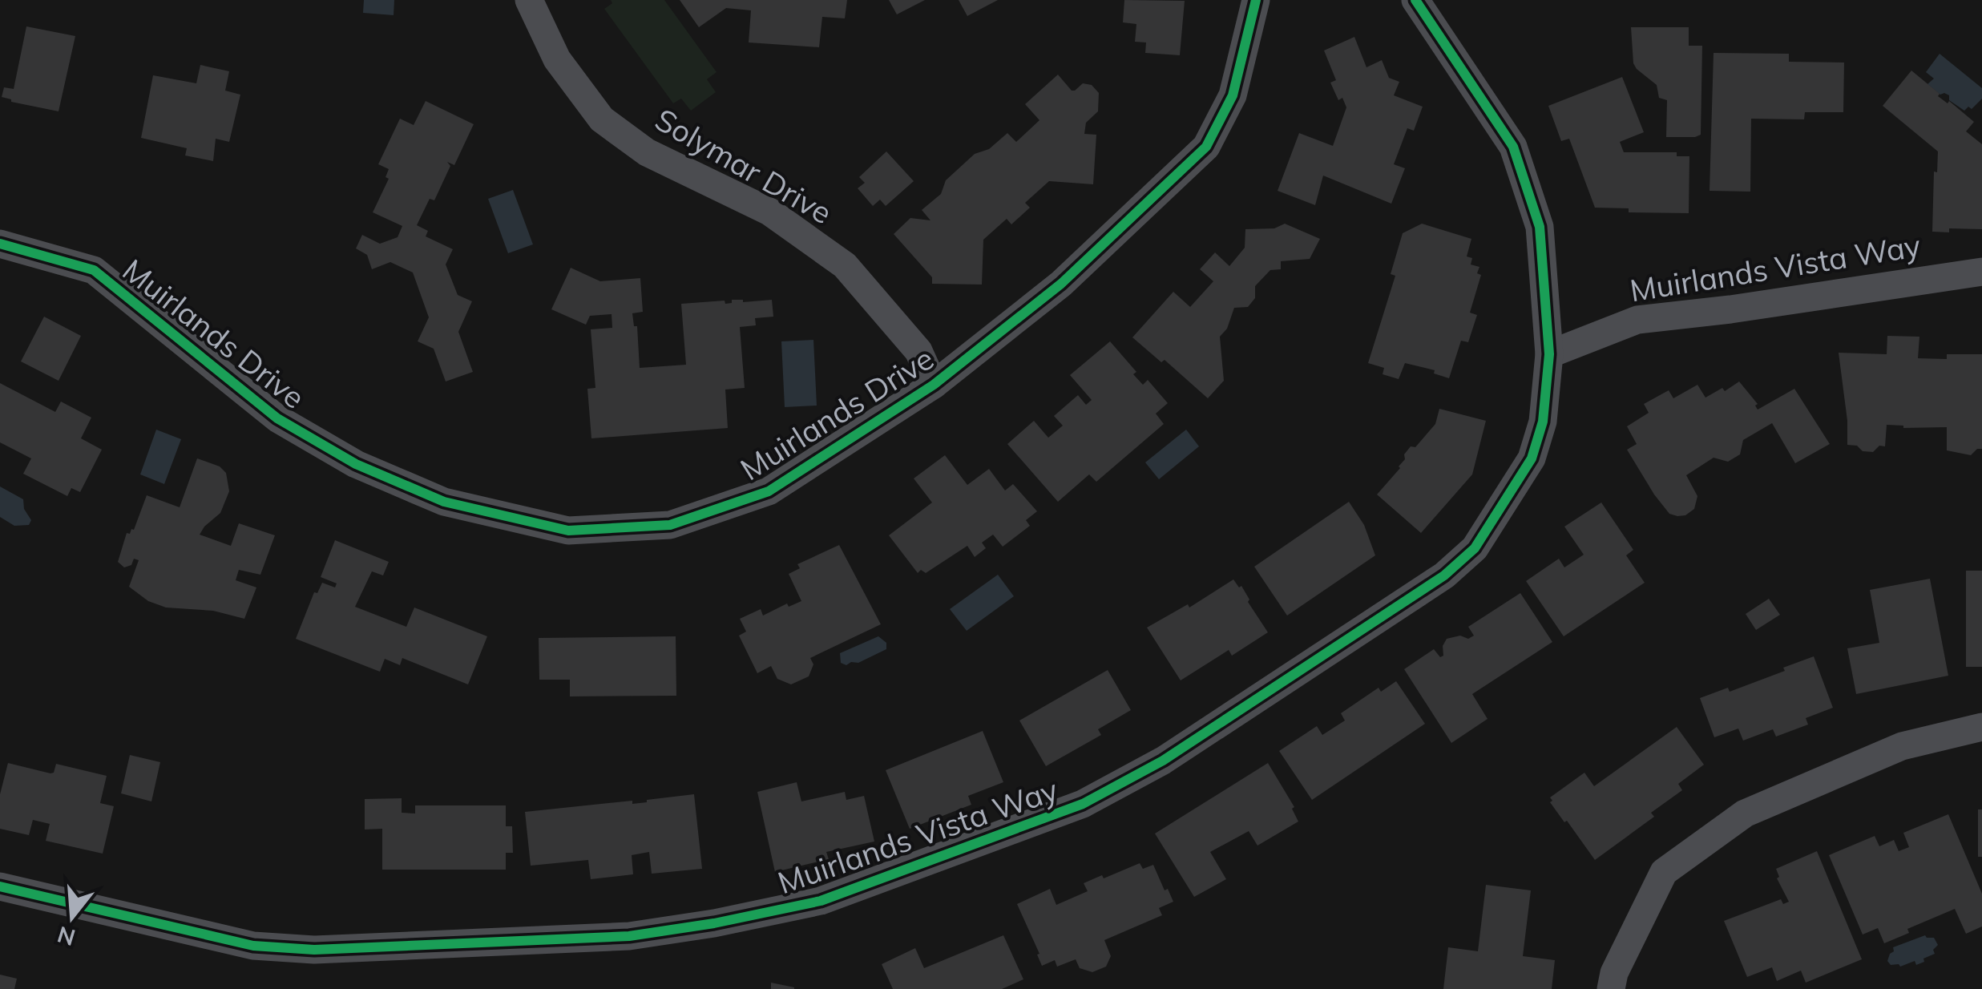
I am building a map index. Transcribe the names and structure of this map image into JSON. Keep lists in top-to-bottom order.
{
  "streets": {
    "street": ["Solymar Drive", "Muirlands Vista Way", "Muirlands Drive"]
  },
  "crossings": [
    ["Solymar Drive", "Muirlands Drive"]
  ],
  "north": "bottom"
}
